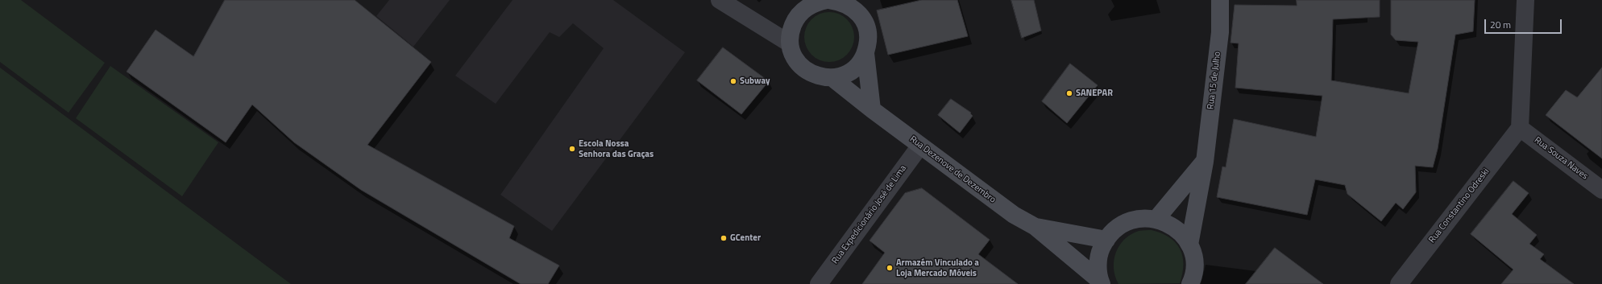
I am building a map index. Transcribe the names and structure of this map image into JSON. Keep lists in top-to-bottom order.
{
  "streets": {
    "street": [
      "Rua 15 de Julho",
      "Rua Souza Naves",
      "Rua Dezenove de Dezembro",
      "Rua Constantino Odreski",
      "Rua Expedicionário José de Lima"
    ]
  },
  "crossings": [
    ["Rua Souza Naves", "Rua Constantino Odreski"],
    ["Rua Dezenove de Dezembro", "Rua Expedicionário José de Lima"]
  ],
  "places": [
    "Subway",
    "SANEPAR",
    "Escola Nossa Senhora das Graças",
    "GCenter",
    "Armazém Vinculado a Loja Mercado Móveis"
  ],
  "scale_bar": "20 m"
}
